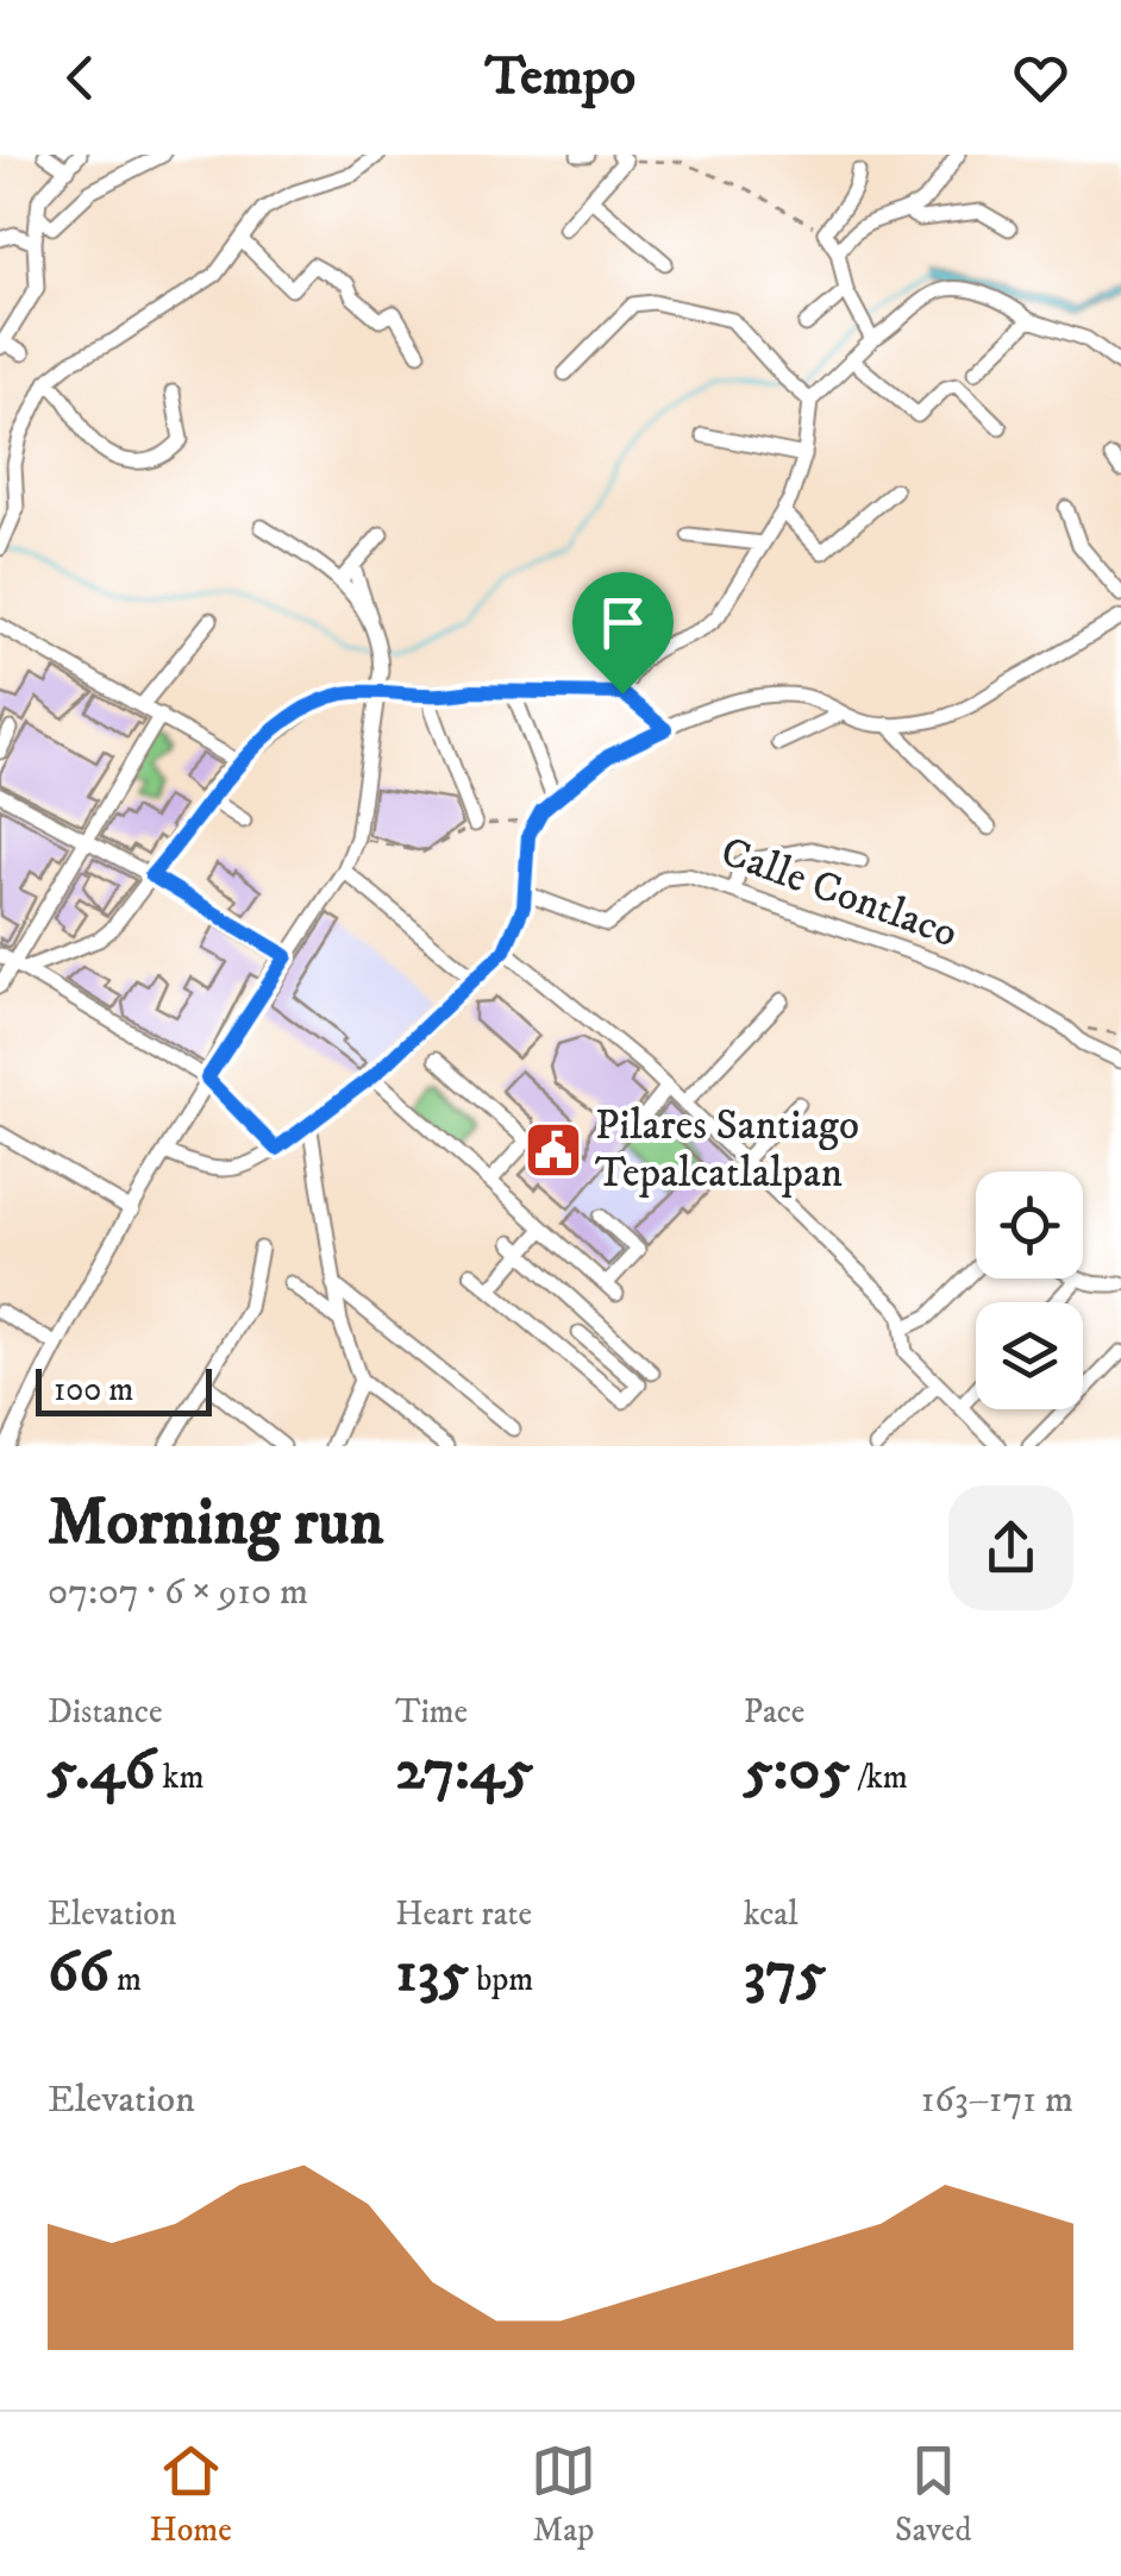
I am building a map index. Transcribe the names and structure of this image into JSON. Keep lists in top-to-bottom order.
{
  "streets": {
    "street": ["Calle Contlaco"]
  },
  "places": {
    "public building": ["Pilares Santiago Tepalcatlalpan"]
  },
  "scale_bar": "100 m",
  "page": {
    "header": "Tempo",
    "scale": "100 m",
    "heading": ["Morning run", "07:07 · 6 × 910 m"],
    "stats": [
      ["Distance", "5.46 km"],
      ["Time", "27:45"],
      ["Pace", "5:05 /km"],
      ["Elevation", "66 m"],
      ["Heart rate", "135 bpm"],
      ["kcal", "375"]
    ],
    "chart": ["Elevation", "163–171 m"],
    "tabs": ["Home", "Map", "Saved"]
  }
}
